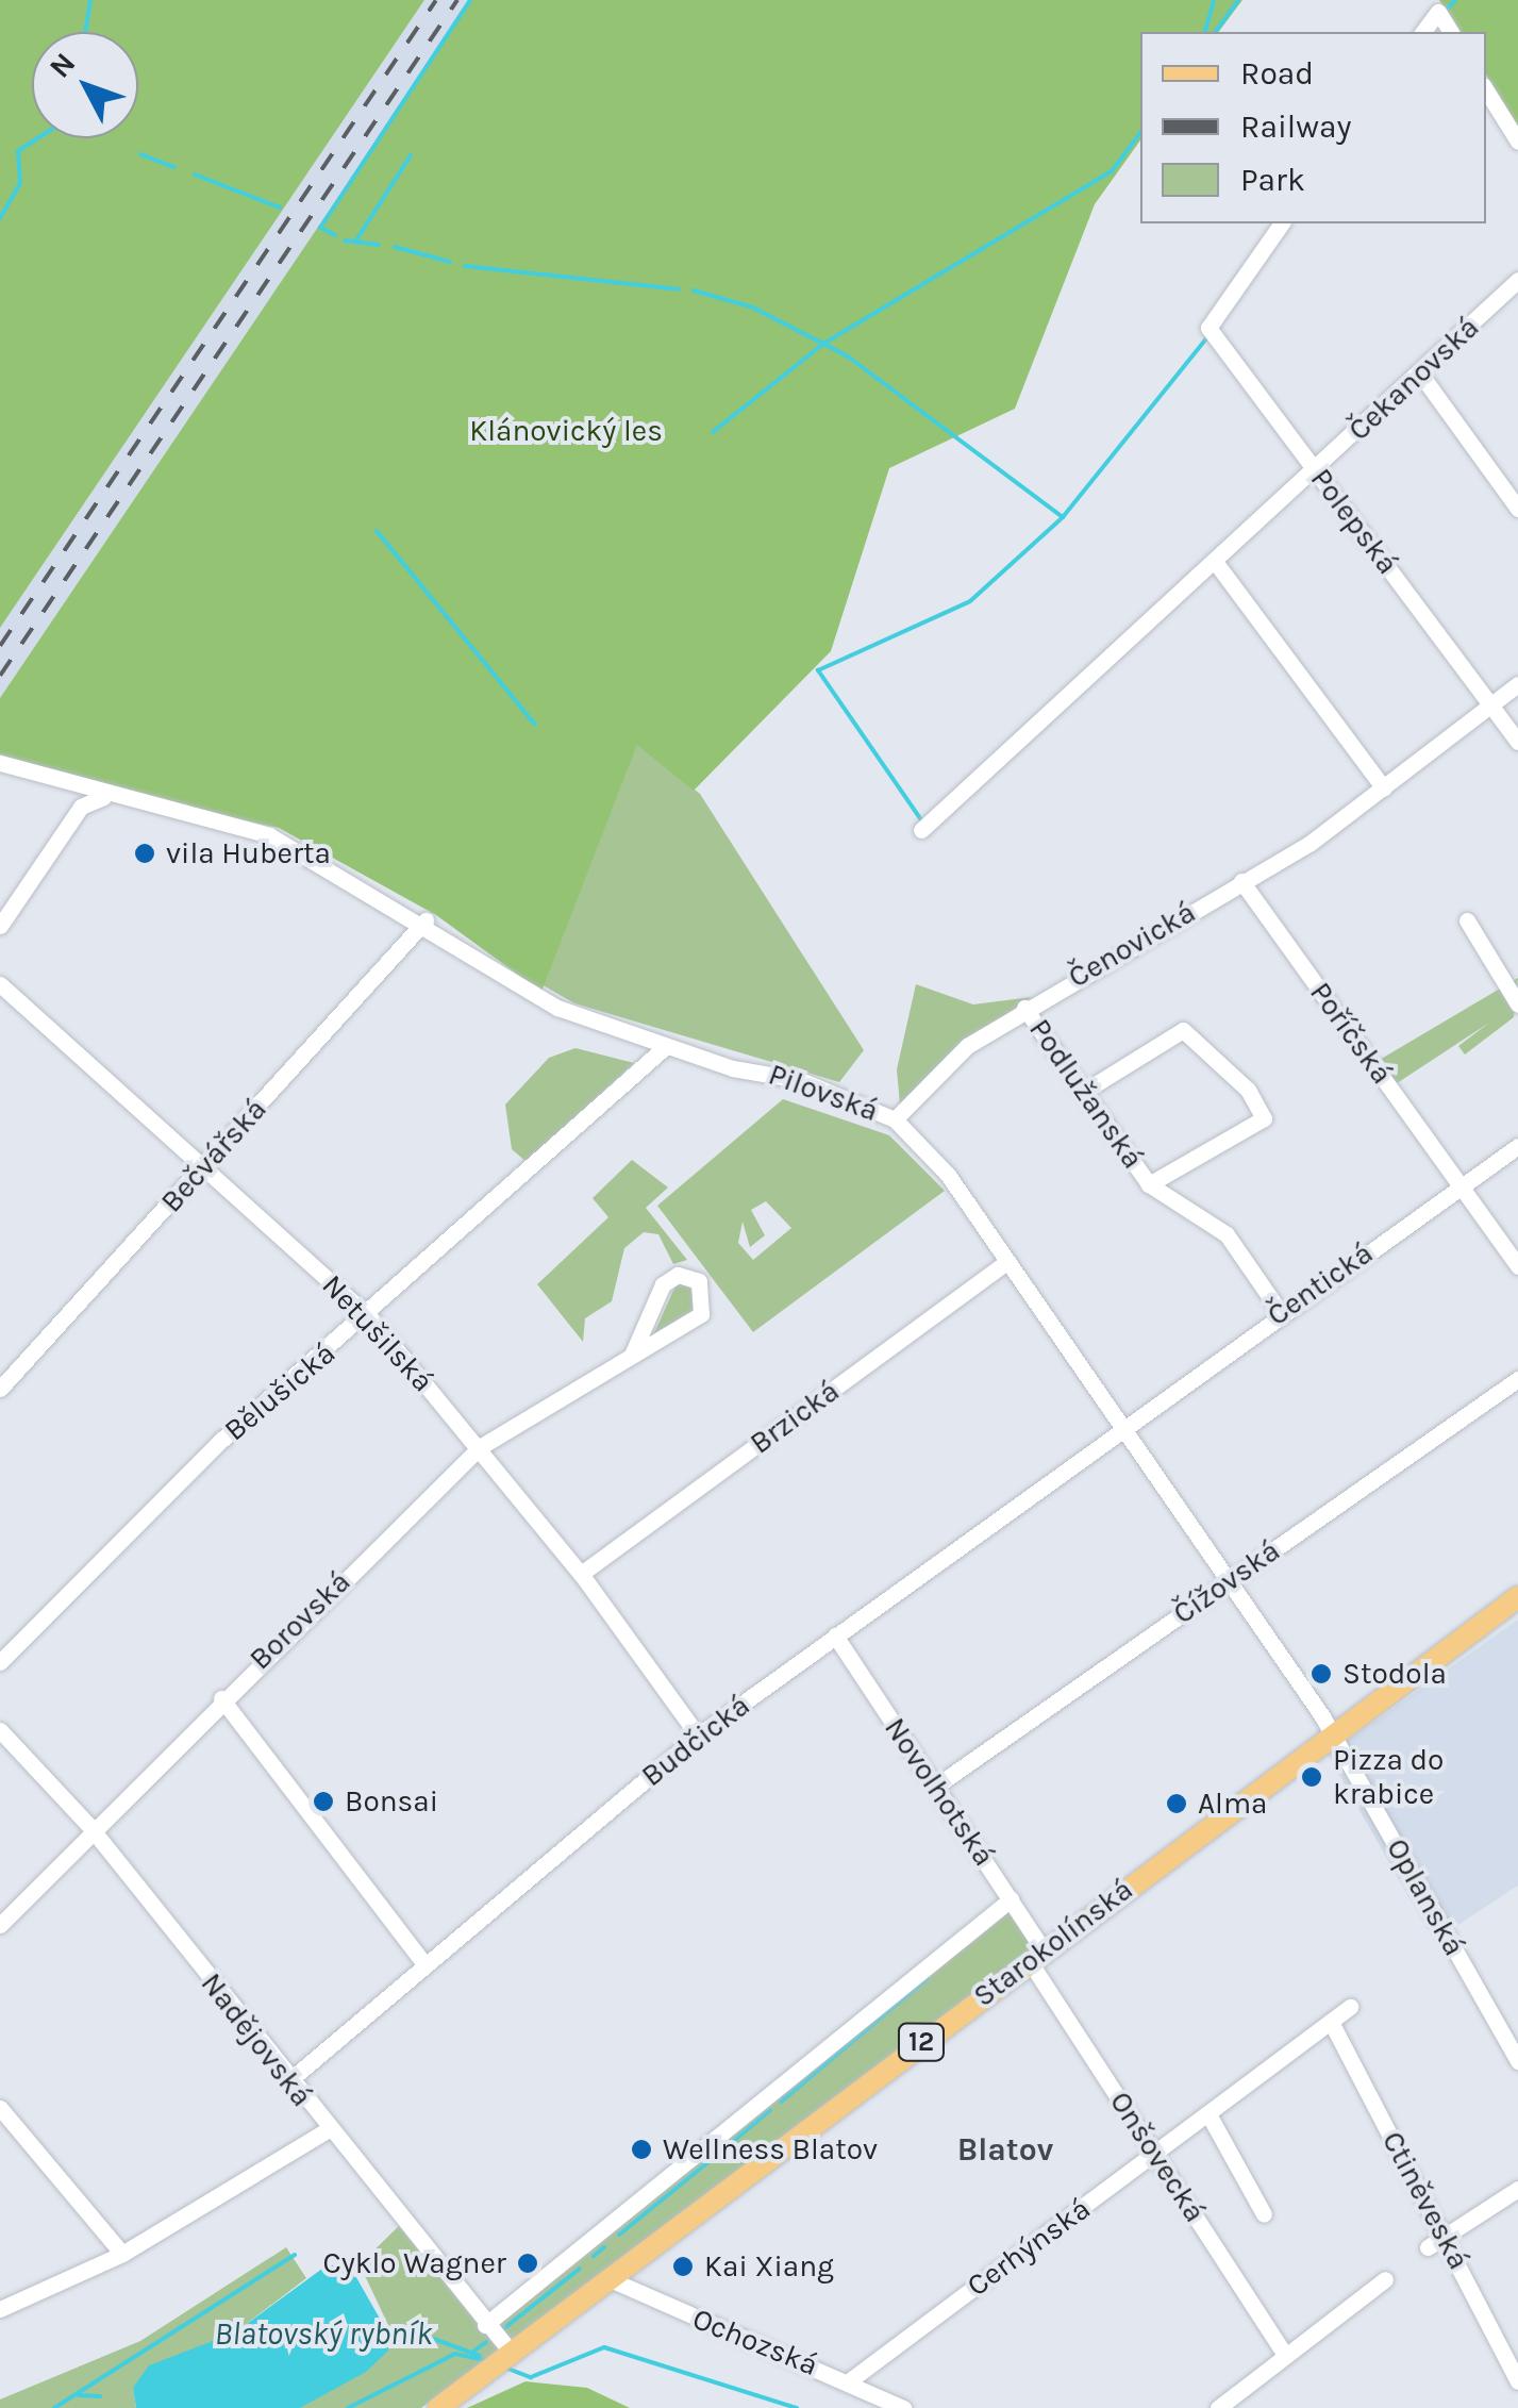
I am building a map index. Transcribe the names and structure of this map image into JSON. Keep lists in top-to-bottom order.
{
  "streets": {
    "main road": ["Starokolínská", "12"],
    "street": [
      "Čekanovská",
      "Polepská",
      "Čenovická",
      "Poříčská",
      "Pilovská",
      "Podlužanská",
      "Bečvářská",
      "Čentická",
      "Netušilská",
      "Bělušická",
      "Brzická",
      "Čížovská",
      "Borovská",
      "Budčická",
      "Novolhotská",
      "Oplanská",
      "Nadějovská",
      "Onšovecká",
      "Ctiněveská",
      "Cerhýnská",
      "Ochozská"
    ]
  },
  "crossings": [
    ["Čekanovská", "Polepská"],
    ["Polepská", "Čenovická"],
    ["Čenovická", "Poříčská"],
    ["Čenovická", "Pilovská"],
    ["Čenovická", "Podlužanská"],
    ["Poříčská", "Čentická"],
    ["Pilovská", "Bečvářská"],
    ["Pilovská", "Čentická"],
    ["Pilovská", "Bělušická"],
    ["Pilovská", "Brzická"],
    ["Pilovská", "Čížovská"],
    ["Pilovská", "Budčická"],
    ["Pilovská", "Oplanská"],
    ["Pilovská", "Starokolínská"],
    ["Podlužanská", "Čentická"],
    ["Bečvářská", "Netušilská"],
    ["Čentická", "Budčická"],
    ["Netušilská", "Bělušická"],
    ["Netušilská", "Brzická"],
    ["Netušilská", "Borovská"],
    ["Netušilská", "Budčická"],
    ["Čížovská", "Novolhotská"],
    ["Borovská", "Nadějovská"],
    ["Budčická", "Novolhotská"],
    ["Budčická", "Nadějovská"],
    ["Novolhotská", "Starokolínská"],
    ["Novolhotská", "Onšovecká"],
    ["Oplanská", "Starokolínská"],
    ["Starokolínská", "Nadějovská"],
    ["Starokolínská", "Onšovecká"],
    ["Starokolínská", "Ochozská"],
    ["Onšovecká", "Cerhýnská"],
    ["Ctiněveská", "Cerhýnská"],
    ["Cerhýnská", "Ochozská"]
  ],
  "districts": ["Blatov"],
  "water": ["Blatovský rybník"],
  "parks": ["Klánovický les"],
  "places": [
    "vila Huberta",
    "Stodola",
    "Pizza do krabice",
    "Bonsai",
    "Alma",
    "Wellness Blatov",
    "Cyklo Wagner",
    "Kai Xiang"
  ],
  "legend": ["Road", "Railway", "Park"],
  "north": "top left"
}
